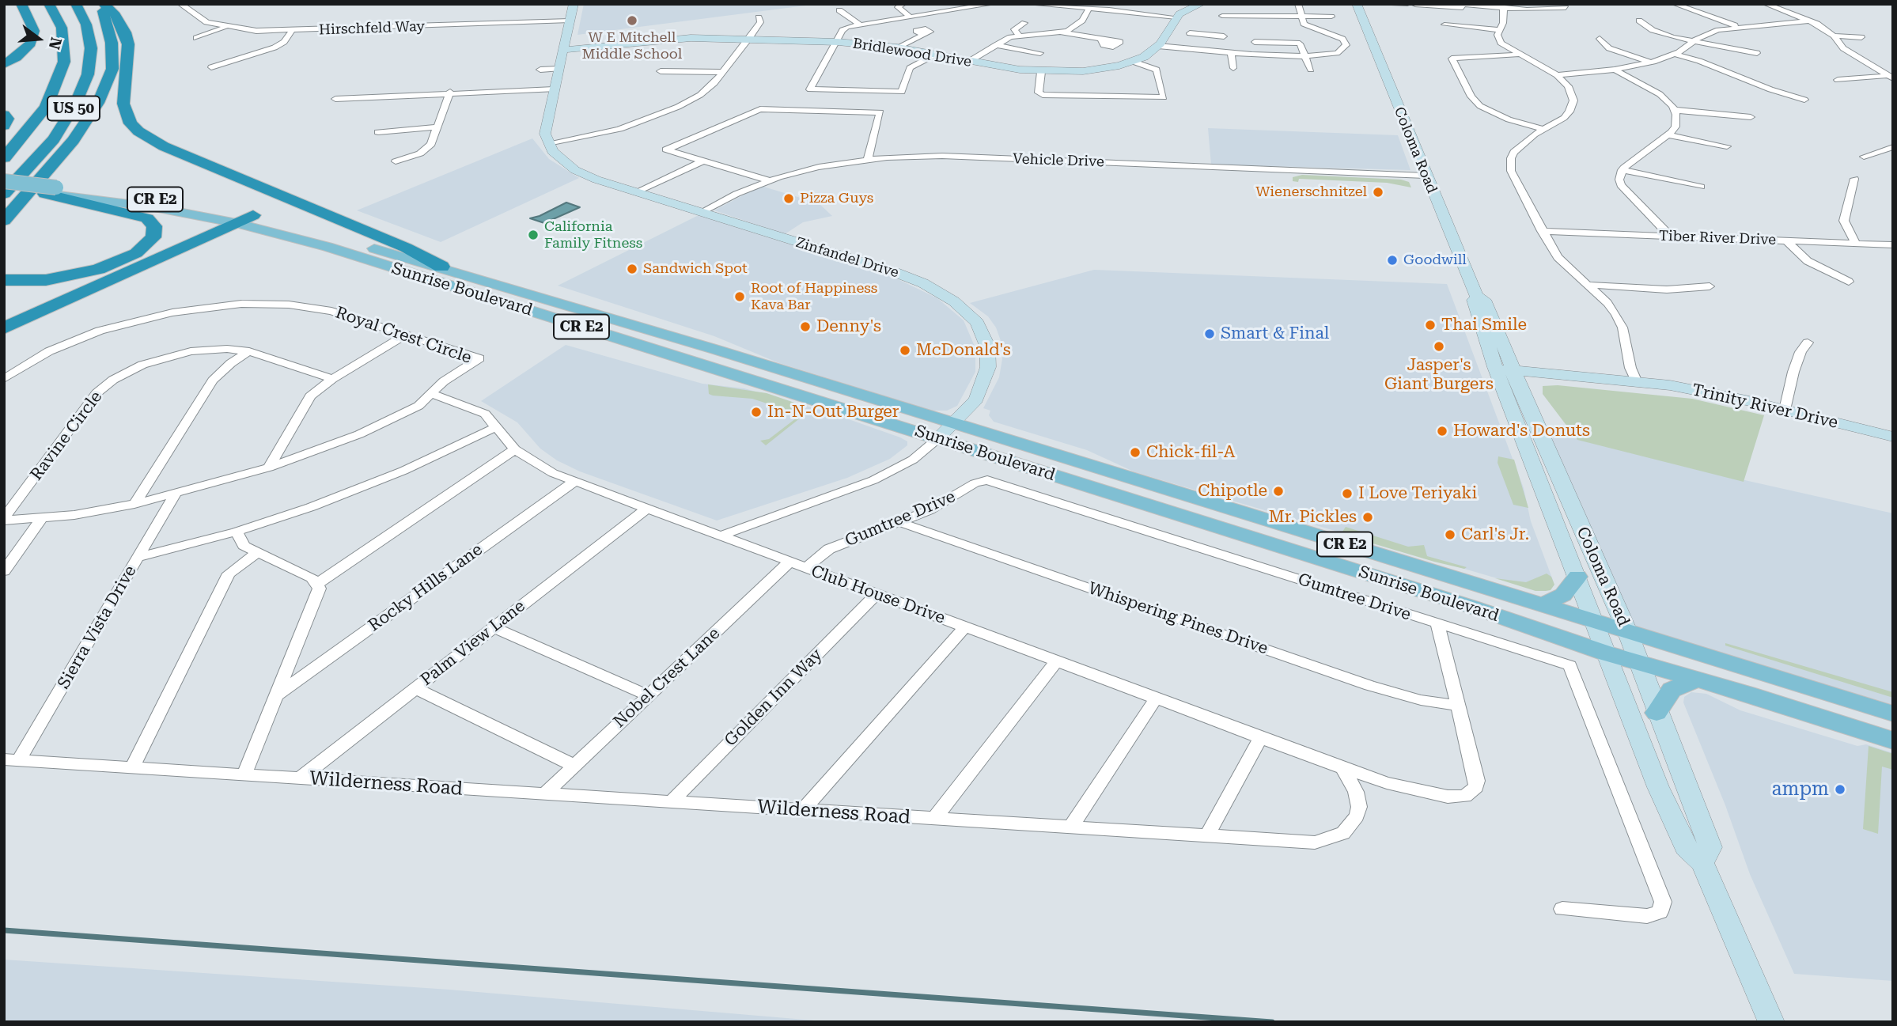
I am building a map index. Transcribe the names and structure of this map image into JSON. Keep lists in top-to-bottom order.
{
  "streets": {
    "highway": ["US 50"],
    "main road": [
      "Bridlewood Drive",
      "Coloma Road",
      "CR E2",
      "Zinfandel Drive",
      "Sunrise Boulevard",
      "Trinity River Drive"
    ],
    "street": [
      "Hirschfeld Way",
      "Vehicle Drive",
      "Tiber River Drive",
      "Royal Crest Circle",
      "Ravine Circle",
      "Gumtree Drive",
      "Rocky Hills Lane",
      "Club House Drive",
      "Whispering Pines Drive",
      "Sierra Vista Drive",
      "Palm View Lane",
      "Nobel Crest Lane",
      "Golden Inn Way",
      "Wilderness Road"
    ]
  },
  "crossings": [
    ["Coloma Road", "Vehicle Drive"],
    ["Coloma Road", "Sunrise Boulevard"],
    ["Coloma Road", "Trinity River Drive"],
    ["Vehicle Drive", "Zinfandel Drive"],
    ["Zinfandel Drive", "Sunrise Boulevard"],
    ["Zinfandel Drive", "Club House Drive"],
    ["Royal Crest Circle", "Ravine Circle"],
    ["Royal Crest Circle", "Club House Drive"],
    ["Royal Crest Circle", "Sierra Vista Drive"],
    ["Gumtree Drive", "Club House Drive"],
    ["Gumtree Drive", "Whispering Pines Drive"],
    ["Rocky Hills Lane", "Club House Drive"],
    ["Club House Drive", "Whispering Pines Drive"],
    ["Club House Drive", "Palm View Lane"],
    ["Club House Drive", "Nobel Crest Lane"],
    ["Club House Drive", "Golden Inn Way"],
    ["Club House Drive", "Wilderness Road"],
    ["Sierra Vista Drive", "Wilderness Road"],
    ["Palm View Lane", "Wilderness Road"],
    ["Nobel Crest Lane", "Wilderness Road"],
    ["Golden Inn Way", "Wilderness Road"]
  ],
  "places": [
    "W E Mitchell Middle School",
    "Wienerschnitzel",
    "Pizza Guys",
    "California Family Fitness",
    "Goodwill",
    "Sandwich Spot",
    "Root of Happiness Kava Bar",
    "Thai Smile",
    "Denny's",
    "Smart & Final",
    "Jasper's Giant Burgers",
    "McDonald's",
    "In-N-Out Burger",
    "Howard's Donuts",
    "Chick-fil-A",
    "Chipotle",
    "I Love Teriyaki",
    "Mr. Pickles",
    "Carl's Jr.",
    "ampm"
  ],
  "north": "right"
}
